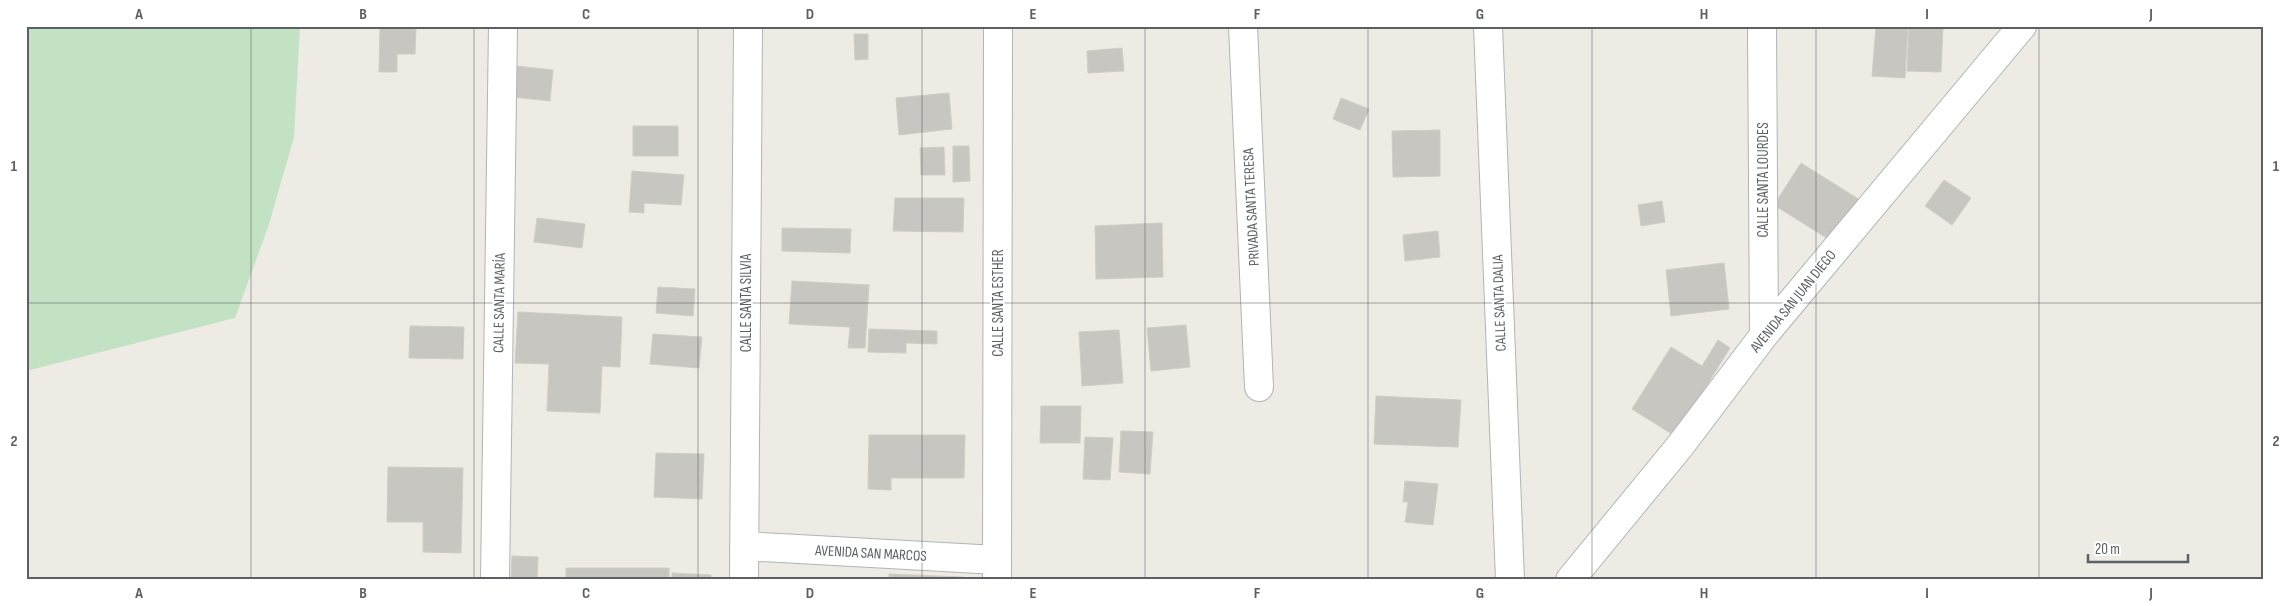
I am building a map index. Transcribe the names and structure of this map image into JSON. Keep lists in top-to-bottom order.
{
  "streets": {
    "street": [
      "CALLE SANTA LOURDES",
      "PRIVADA SANTA TERESA",
      "AVENIDA SAN JUAN DIEGO",
      "CALLE SANTA MARÍA",
      "CALLE SANTA SILVIA",
      "CALLE SANTA ESTHER",
      "CALLE SANTA DALIA",
      "AVENIDA SAN MARCOS"
    ]
  },
  "crossings": [
    ["CALLE SANTA LOURDES", "AVENIDA SAN JUAN DIEGO"],
    ["CALLE SANTA SILVIA", "AVENIDA SAN MARCOS"],
    ["CALLE SANTA ESTHER", "AVENIDA SAN MARCOS"]
  ],
  "scale_bar": "20 m",
  "grid": {
    "columns": [
      "A",
      "B",
      "C",
      "D",
      "E",
      "F",
      "G",
      "H",
      "I",
      "J"
    ],
    "rows": ["1", "2"]
  }
}
